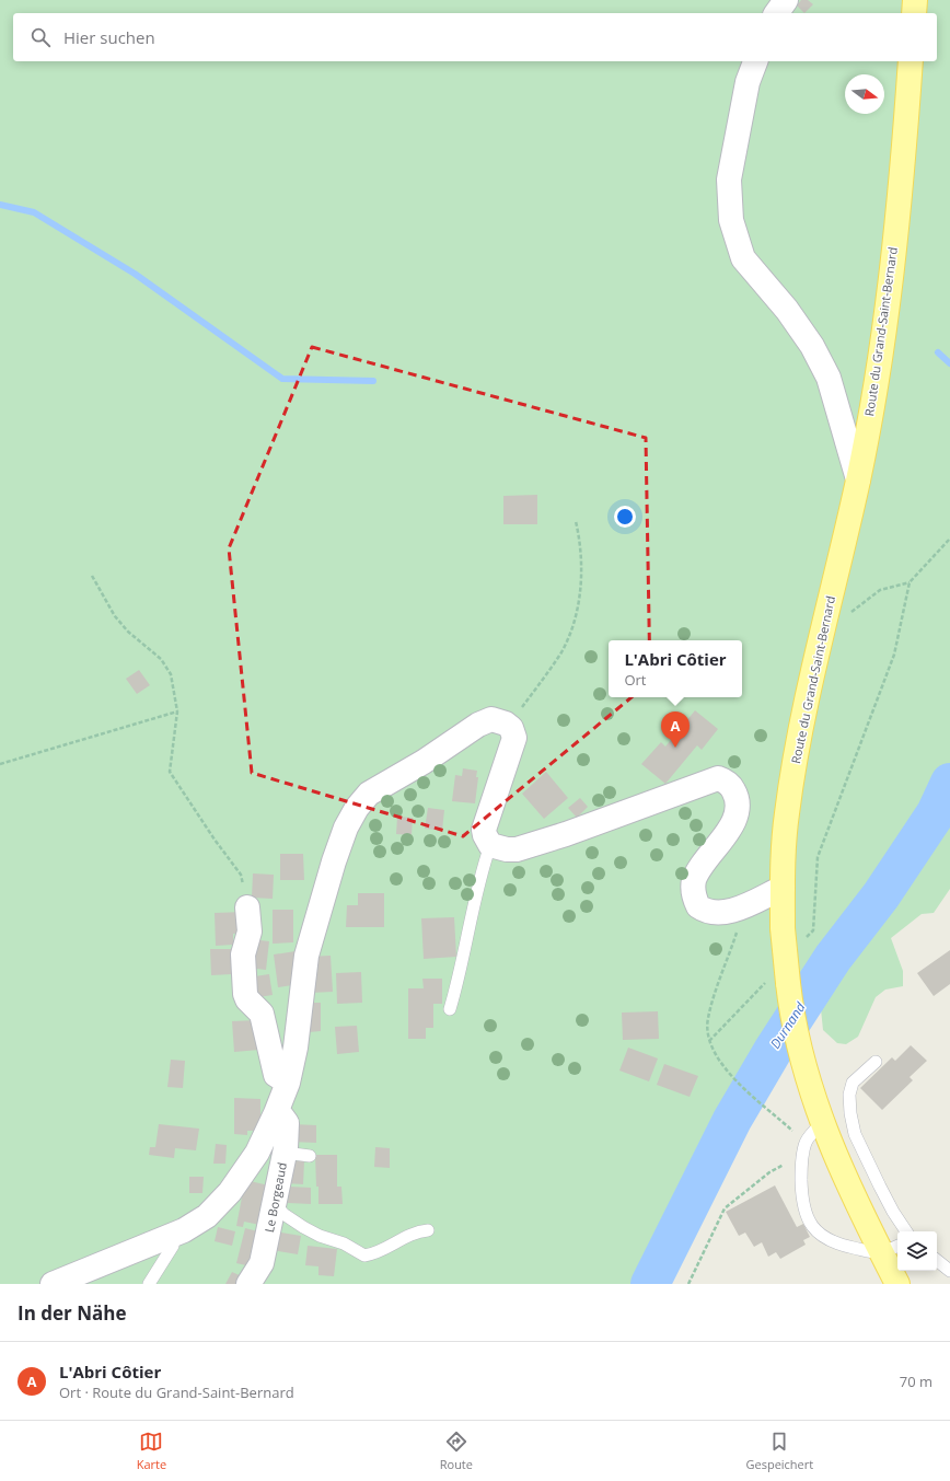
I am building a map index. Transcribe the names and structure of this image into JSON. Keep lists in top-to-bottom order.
{
  "streets": {
    "main road": ["Route du Grand-Saint-Bernard"],
    "street": ["Le Borgeaud"]
  },
  "water": ["Durnand"],
  "north": "right",
  "page": {
    "search": "Hier suchen",
    "popup": ["L'Abri Côtier", "Ort"],
    "pins": "A",
    "heading": "In der Nähe",
    "list": [
      {
        "mark": "A",
        "name": "L'Abri Côtier",
        "note": "Ort · Route du Grand-Saint-Bernard",
        "value": "70 m"
      }
    ],
    "nav": ["Karte", "Route", "Gespeichert"]
  }
}
